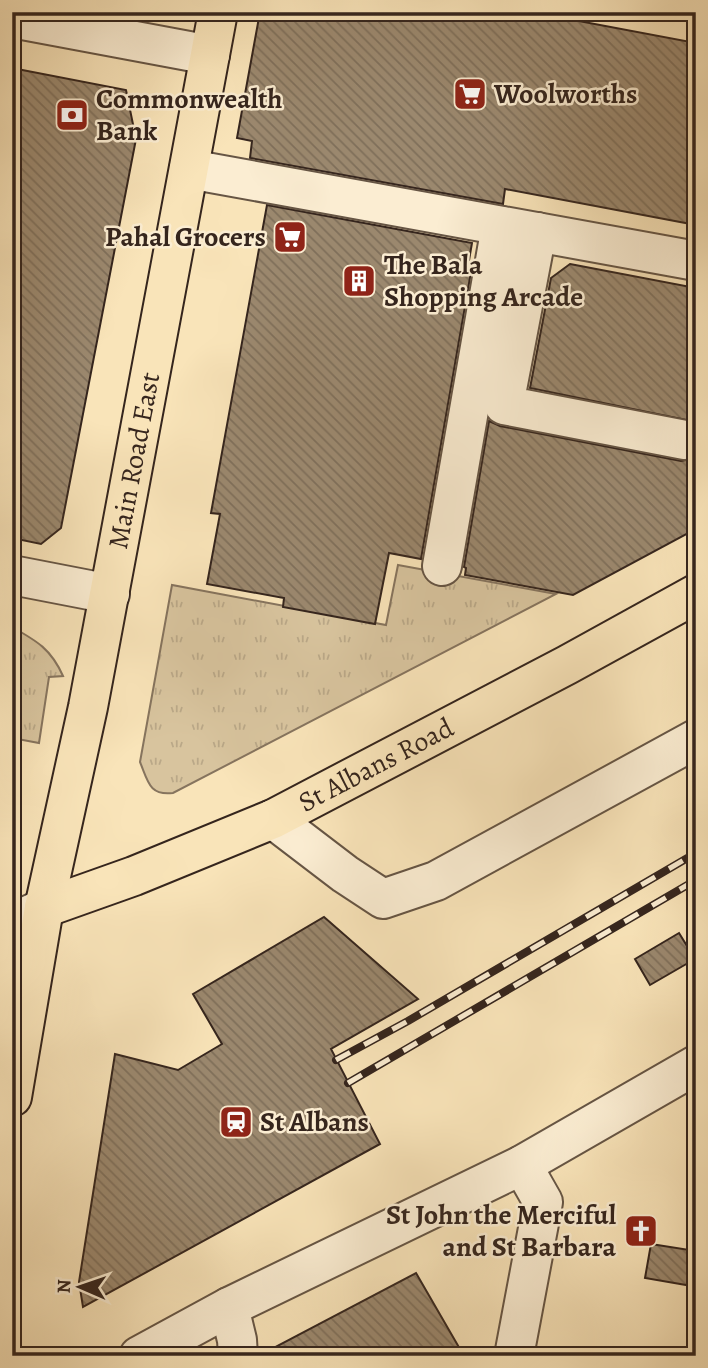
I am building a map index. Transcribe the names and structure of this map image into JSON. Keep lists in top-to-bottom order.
{
  "streets": {
    "main road": ["Main Road East", "St Albans Road"]
  },
  "crossings": [
    ["Main Road East", "St Albans Road"]
  ],
  "places": {
    "supermarket": ["Woolworths", "Pahal Grocers"],
    "bank": ["Commonwealth Bank"],
    "building": ["The Bala Shopping Arcade"],
    "station": ["St Albans"],
    "church": ["St John the Merciful and St Barbara"]
  },
  "north": "left"
}
